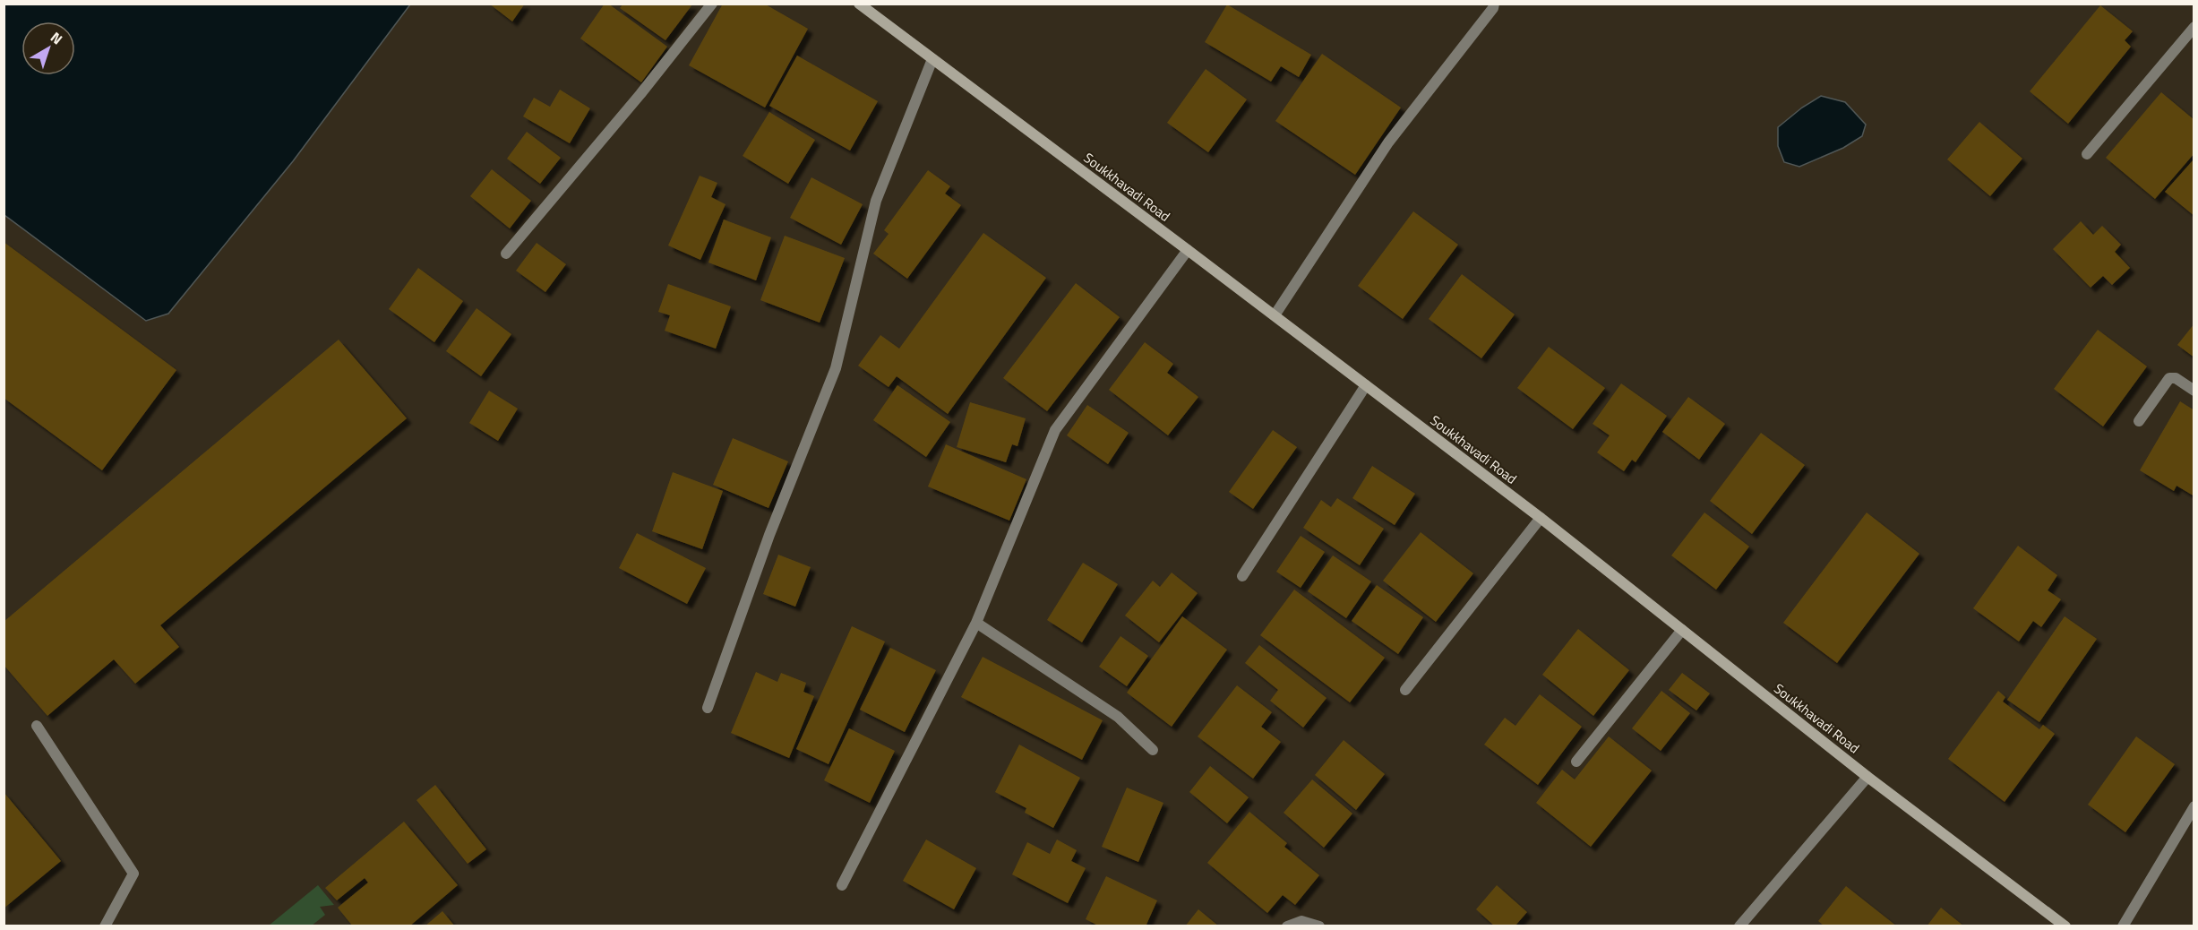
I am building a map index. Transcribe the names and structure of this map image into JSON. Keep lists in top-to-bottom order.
{
  "streets": {
    "street": ["Soukkhavadi Road"]
  },
  "north": "top right"
}
